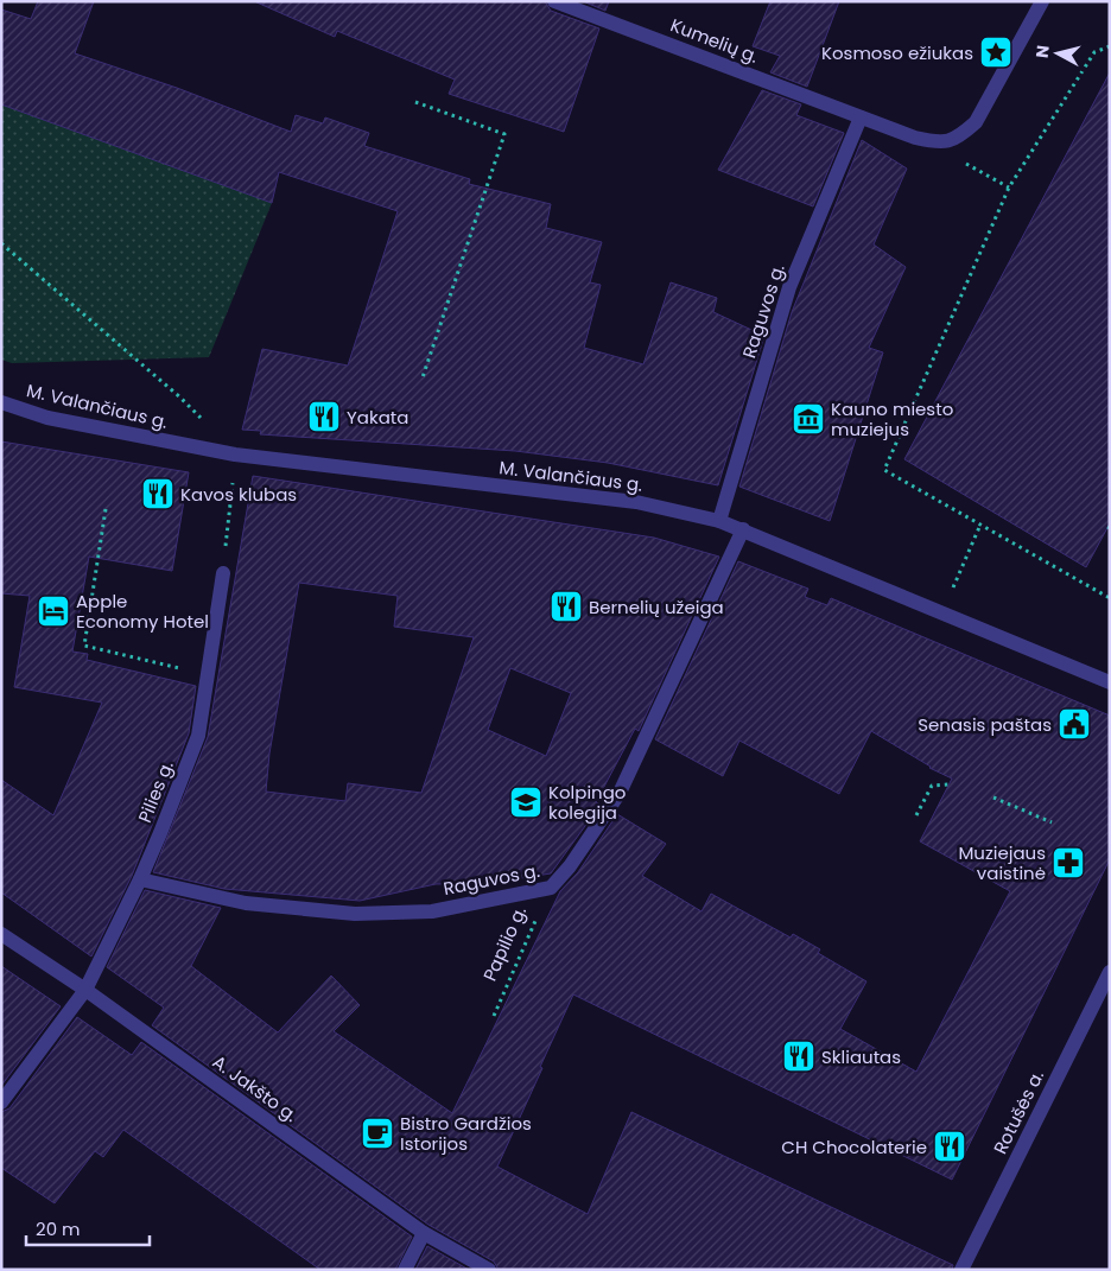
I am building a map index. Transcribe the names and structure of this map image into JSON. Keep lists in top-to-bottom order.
{
  "streets": {
    "street": [
      "Kumelių g.",
      "Raguvos g.",
      "M. Valančiaus g.",
      "Pilies g.",
      "A. Jakšto g.",
      "Rotušės a."
    ],
    "path": ["Papilio g."]
  },
  "crossings": [
    ["Kumelių g.", "Raguvos g."],
    ["Raguvos g.", "M. Valančiaus g."],
    ["Raguvos g.", "Pilies g."],
    ["Raguvos g.", "Papilio g."],
    ["Pilies g.", "A. Jakšto g."]
  ],
  "places": {
    "place": ["Kosmoso ežiukas"],
    "restaurant": [
      "Yakata",
      "Kavos klubas",
      "Bernelių užeiga",
      "Skliautas",
      "CH Chocolaterie"
    ],
    "museum": ["Kauno miesto muziejus"],
    "hotel": ["Apple Economy Hotel"],
    "public building": ["Senasis paštas"],
    "school or university": ["Kolpingo kolegija"],
    "pharmacy": ["Muziejaus vaistinė"],
    "cafe": ["Bistro Gardžios Istorijos"]
  },
  "scale_bar": "20 m",
  "north": "left"
}
